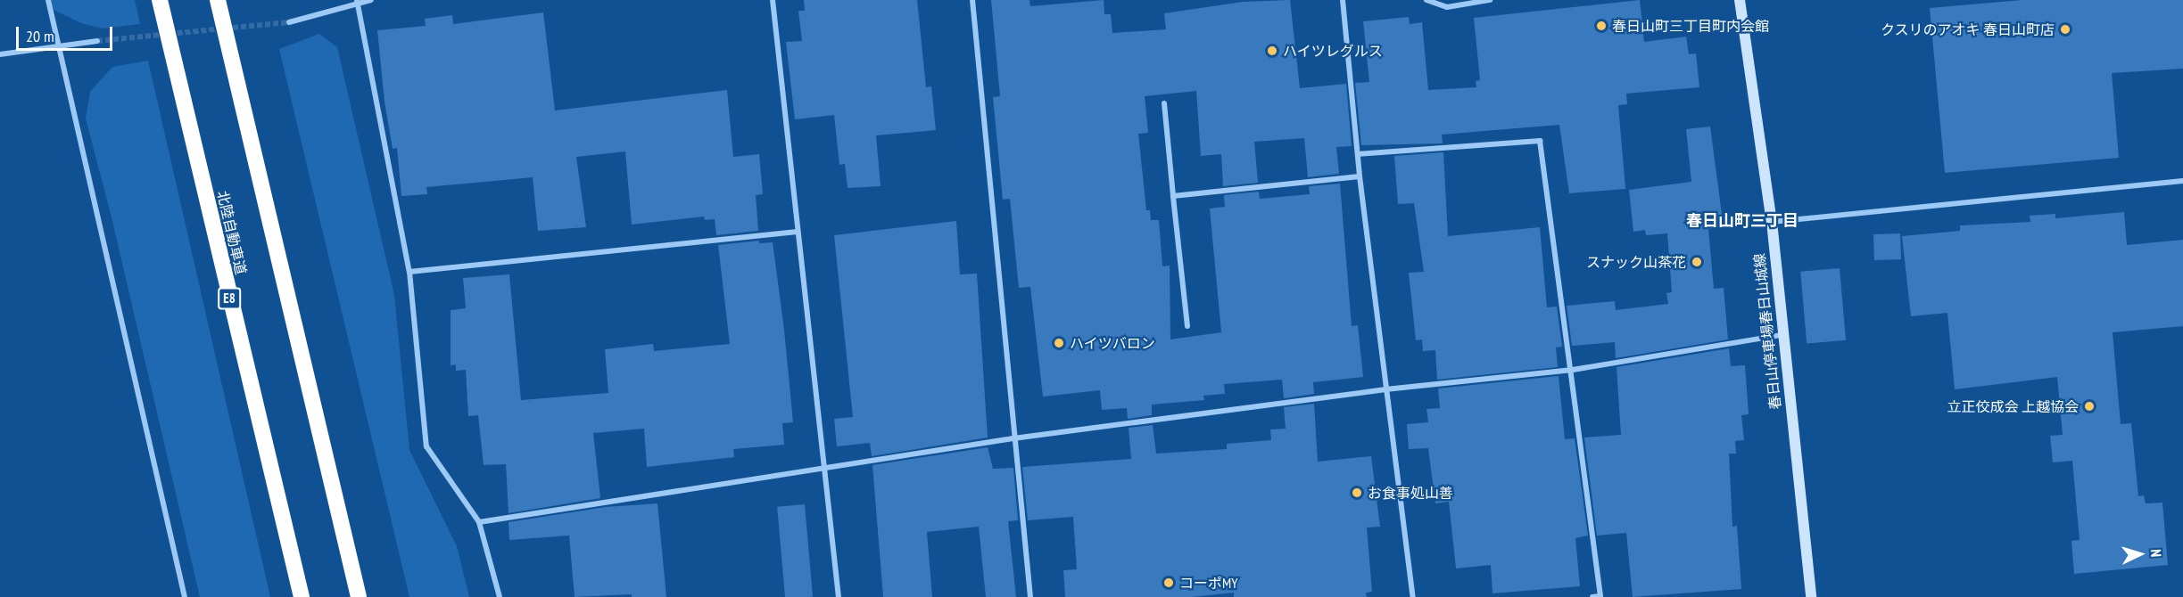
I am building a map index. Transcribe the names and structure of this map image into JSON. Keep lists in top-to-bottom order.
{
  "streets": {
    "highway": ["北陸自動車道", "E8"],
    "main road": ["春日山停車場春日山城線"]
  },
  "districts": ["春日山町三丁目"],
  "places": [
    "春日山町三丁目町内会館",
    "クスリのアオキ 春日山町店",
    "ハイツレグルス",
    "スナック山茶花",
    "ハイツバロン",
    "立正佼成会 上越協会",
    "お食事処山善",
    "コーポMY"
  ],
  "scale_bar": "20 m",
  "north": "right"
}
